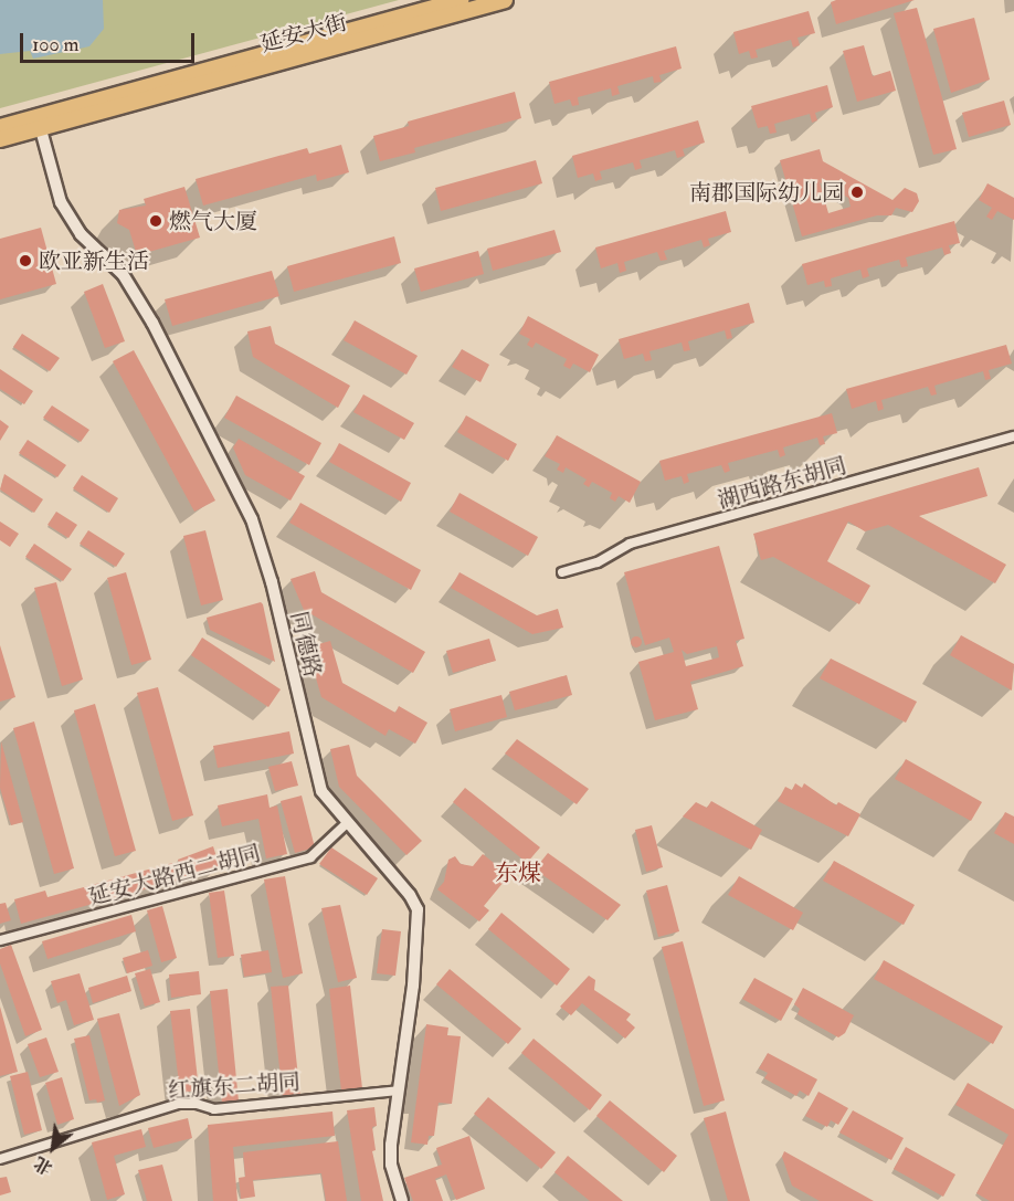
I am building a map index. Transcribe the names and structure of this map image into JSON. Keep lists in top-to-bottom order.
{
  "streets": {
    "main road": ["延安大街"],
    "street": [
      "湖西路东胡同",
      "同德路",
      "延安大路西二胡同",
      "红旗东二胡同"
    ]
  },
  "crossings": [
    ["延安大街", "同德路"],
    ["同德路", "延安大路西二胡同"],
    ["同德路", "红旗东二胡同"]
  ],
  "districts": ["东煤"],
  "places": ["南郡国际幼儿园", "燃气大厦", "欧亚新生活"],
  "scale_bar": "100 m",
  "north": "bottom left"
}
